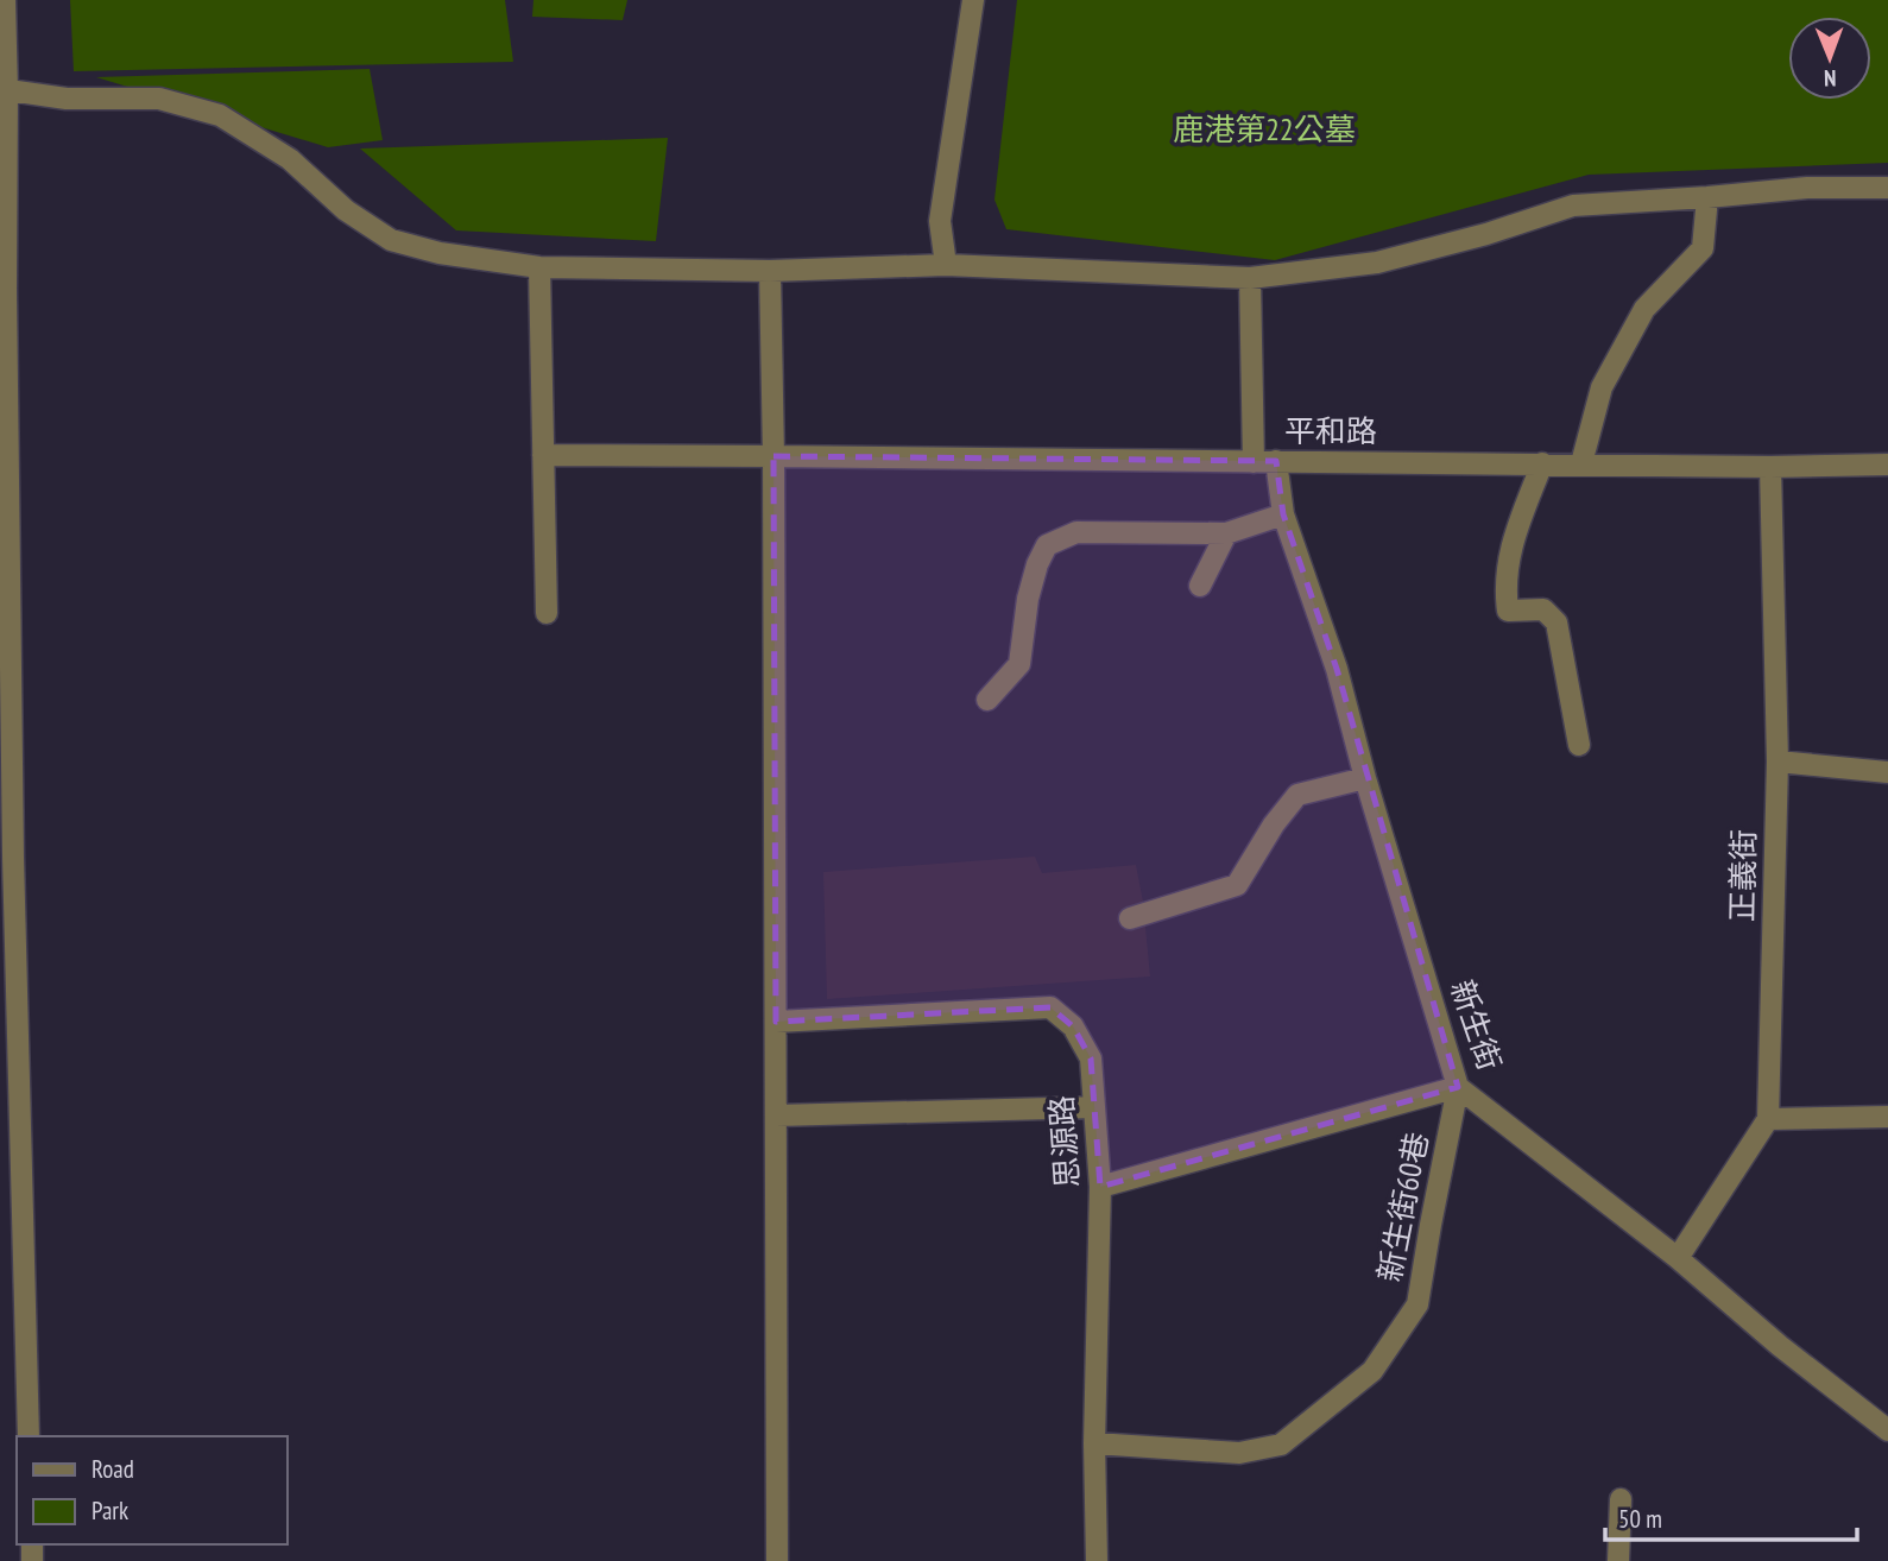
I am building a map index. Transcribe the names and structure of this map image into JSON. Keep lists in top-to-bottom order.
{
  "streets": {
    "street": [
      "平和路",
      "正義街",
      "新生街",
      "思源路",
      "新生街60巷"
    ]
  },
  "crossings": [
    ["平和路", "正義街"],
    ["平和路", "新生街"],
    ["新生街", "新生街60巷"],
    ["思源路", "新生街60巷"]
  ],
  "parks": ["鹿港第22公墓"],
  "legend": ["Road", "Park"],
  "scale_bar": "50 m",
  "north": "bottom"
}
